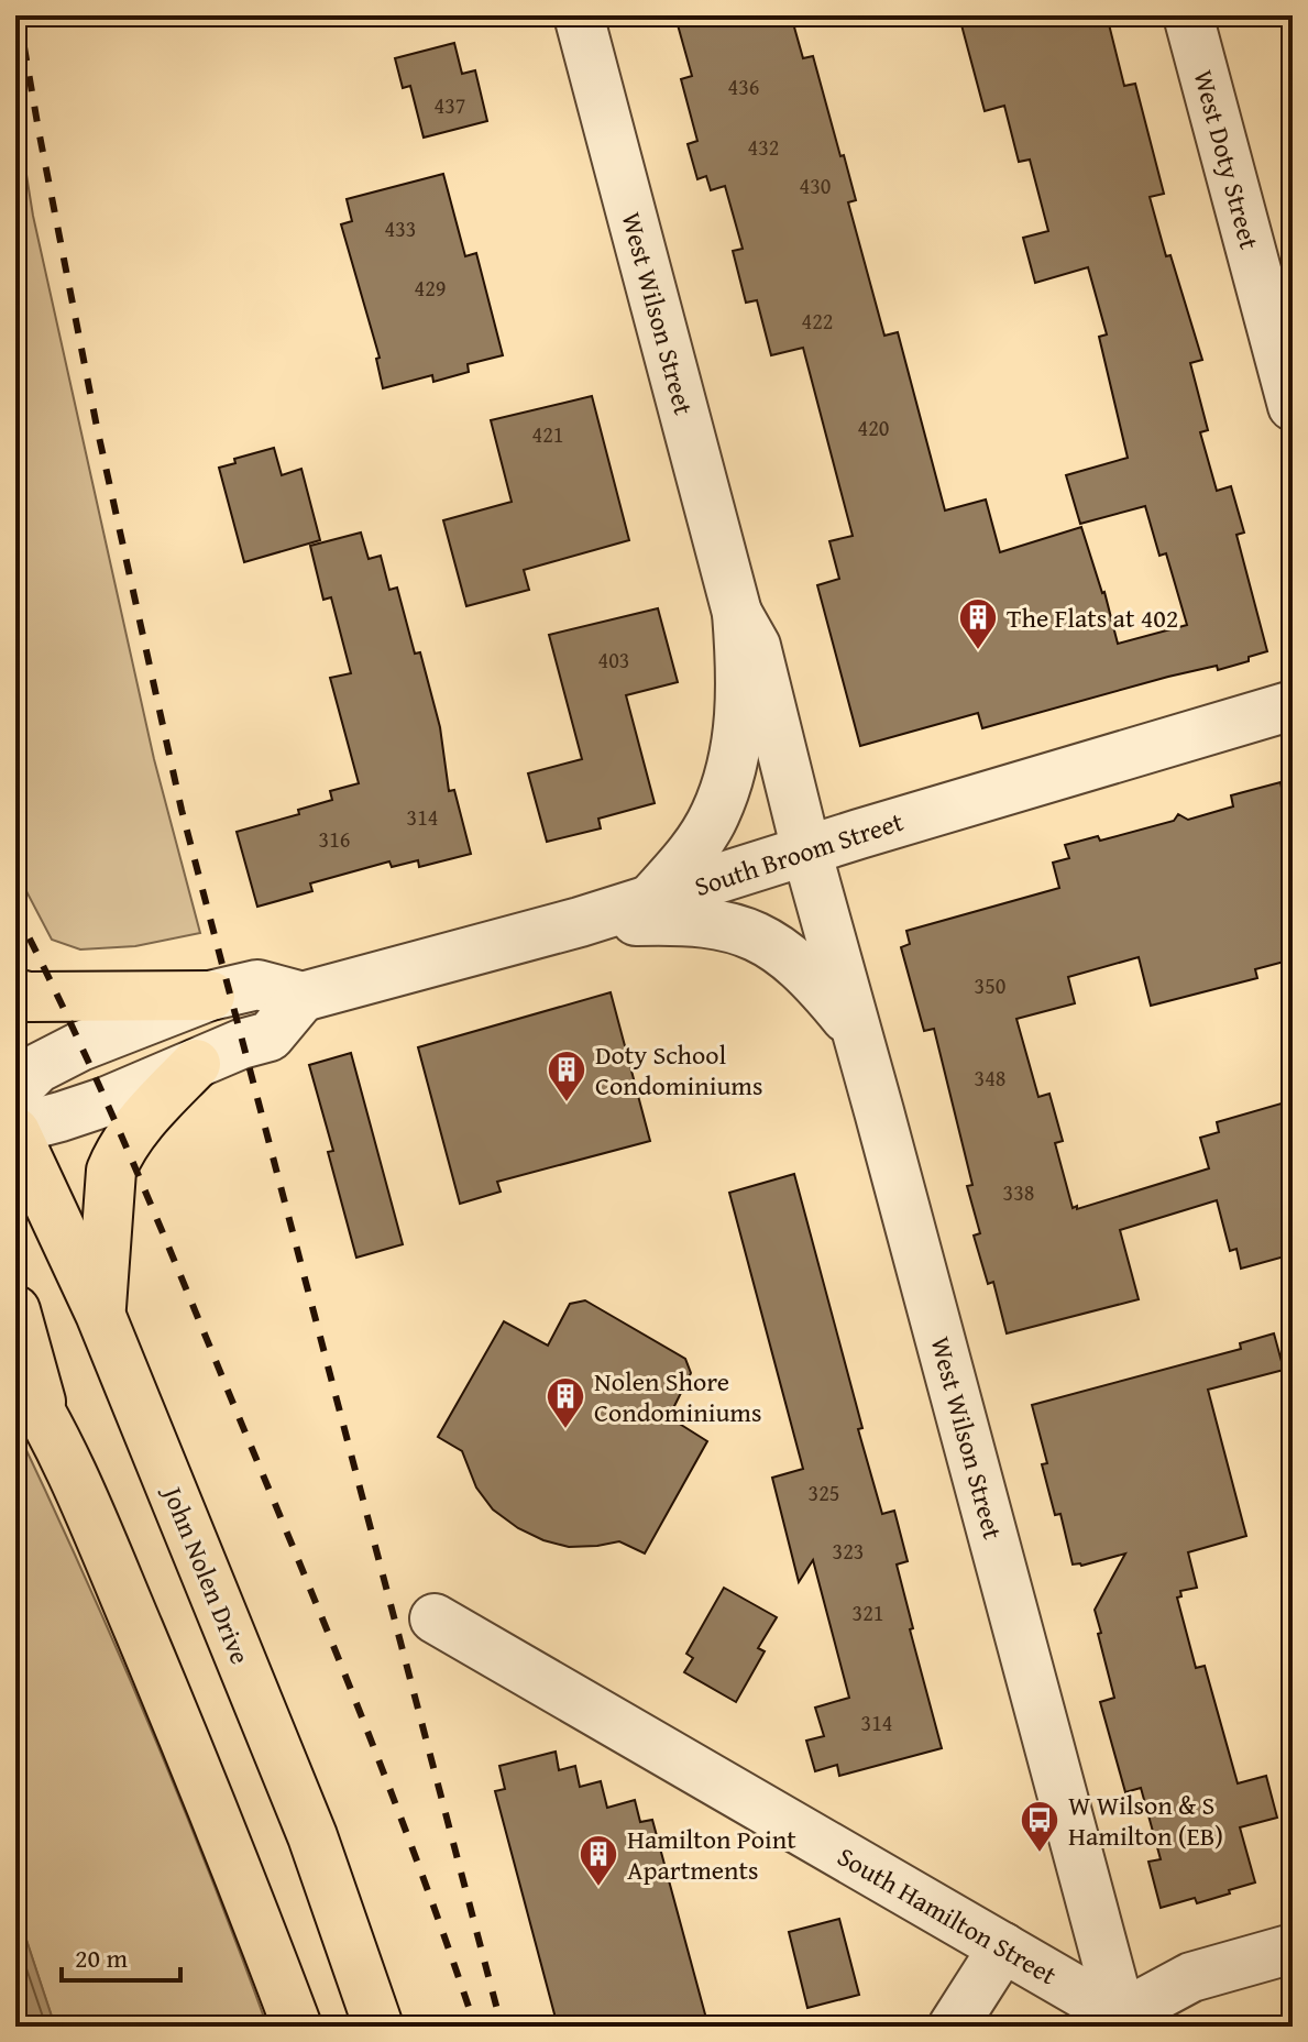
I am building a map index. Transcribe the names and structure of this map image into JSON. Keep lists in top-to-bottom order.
{
  "streets": {
    "main road": ["John Nolen Drive"],
    "street": [
      "West Doty Street",
      "West Wilson Street",
      "South Broom Street",
      "South Hamilton Street"
    ]
  },
  "crossings": [
    ["West Wilson Street", "South Broom Street"],
    ["West Wilson Street", "South Hamilton Street"]
  ],
  "places": {
    "building": [
      "The Flats at 402",
      "Doty School Condominiums",
      "Nolen Shore Condominiums",
      "Hamilton Point Apartments"
    ],
    "bus stop": ["W Wilson & S Hamilton (EB)"]
  },
  "house_numbers": [
    "436",
    "437",
    "432",
    "430",
    "433",
    "429",
    "422",
    "420",
    "421",
    "403",
    "314",
    "316",
    "350",
    "348",
    "338",
    "325",
    "323",
    "321",
    "314"
  ],
  "scale_bar": "20 m"
}
